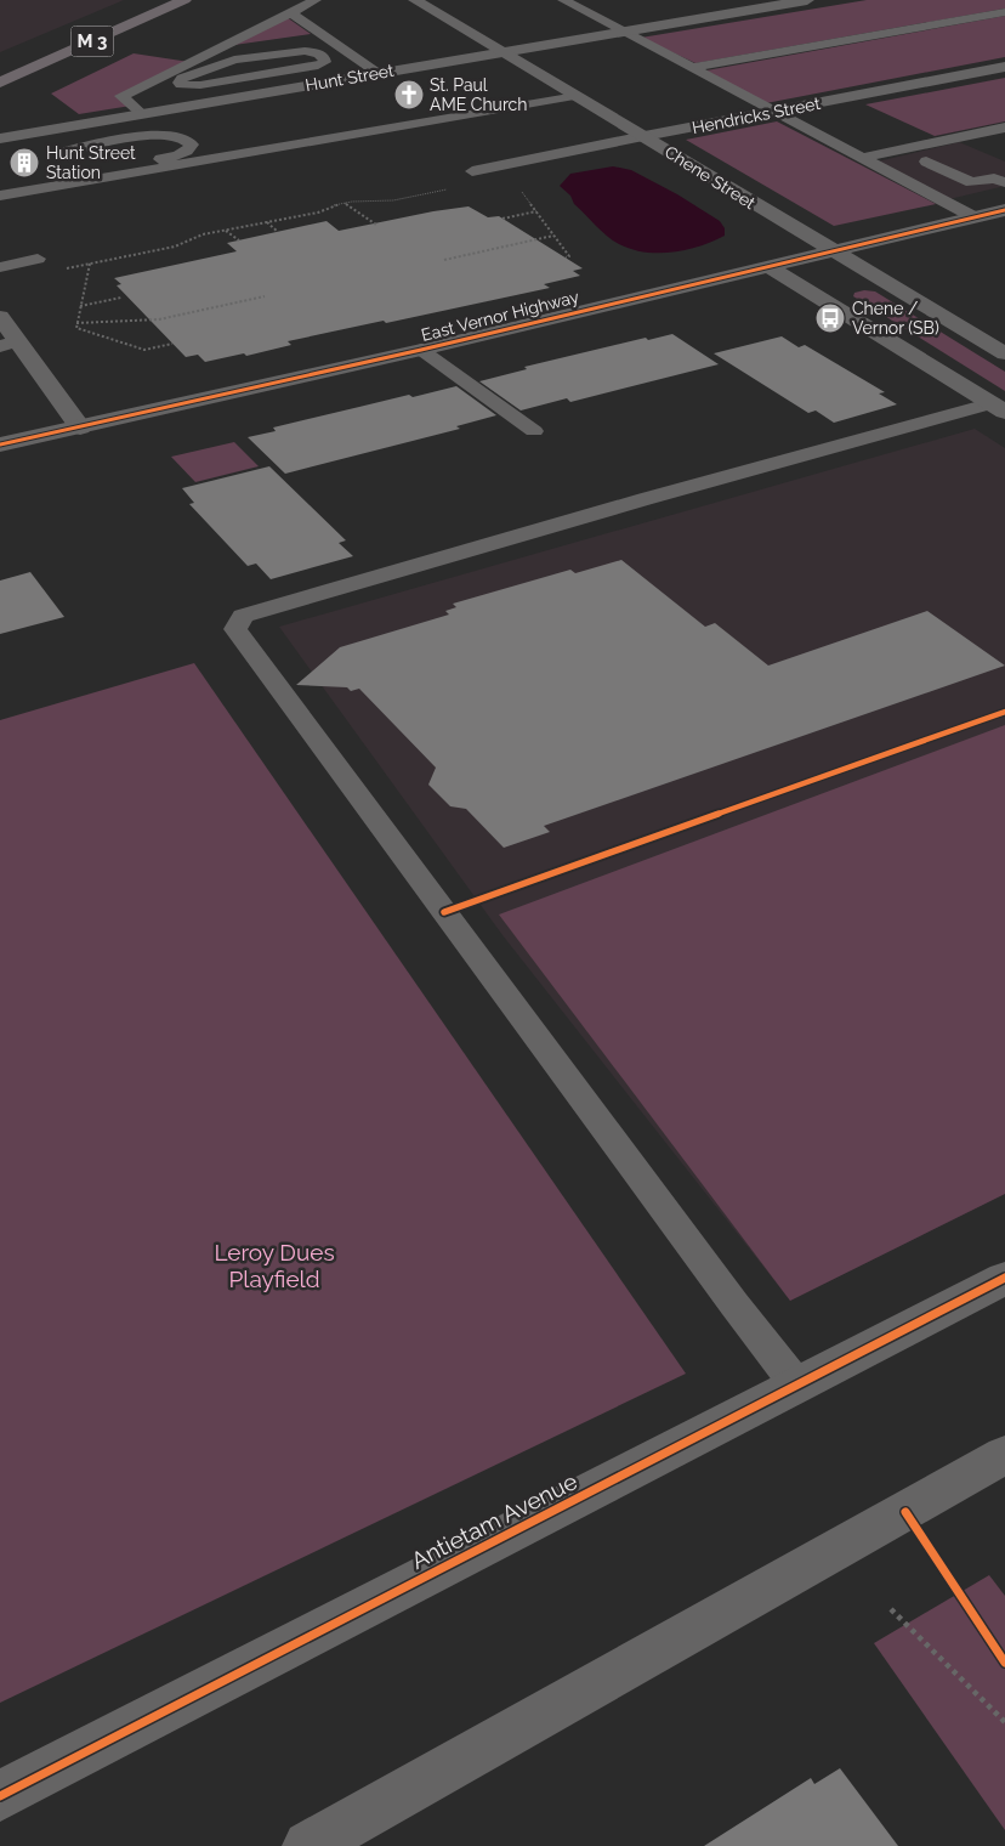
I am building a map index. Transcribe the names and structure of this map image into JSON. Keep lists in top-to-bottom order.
{
  "streets": {
    "main road": ["M 3"],
    "street": [
      "Hunt Street",
      "Hendricks Street",
      "Chene Street",
      "East Vernor Highway",
      "Antietam Avenue"
    ]
  },
  "crossings": [
    ["Hunt Street", "Chene Street"],
    ["Hendricks Street", "Chene Street"],
    ["Chene Street", "East Vernor Highway"]
  ],
  "parks": ["Leroy Dues Playfield"],
  "places": {
    "church": ["St. Paul AME Church"],
    "building": ["Hunt Street Station"],
    "bus stop": ["Chene / Vernor (SB)"]
  }
}
